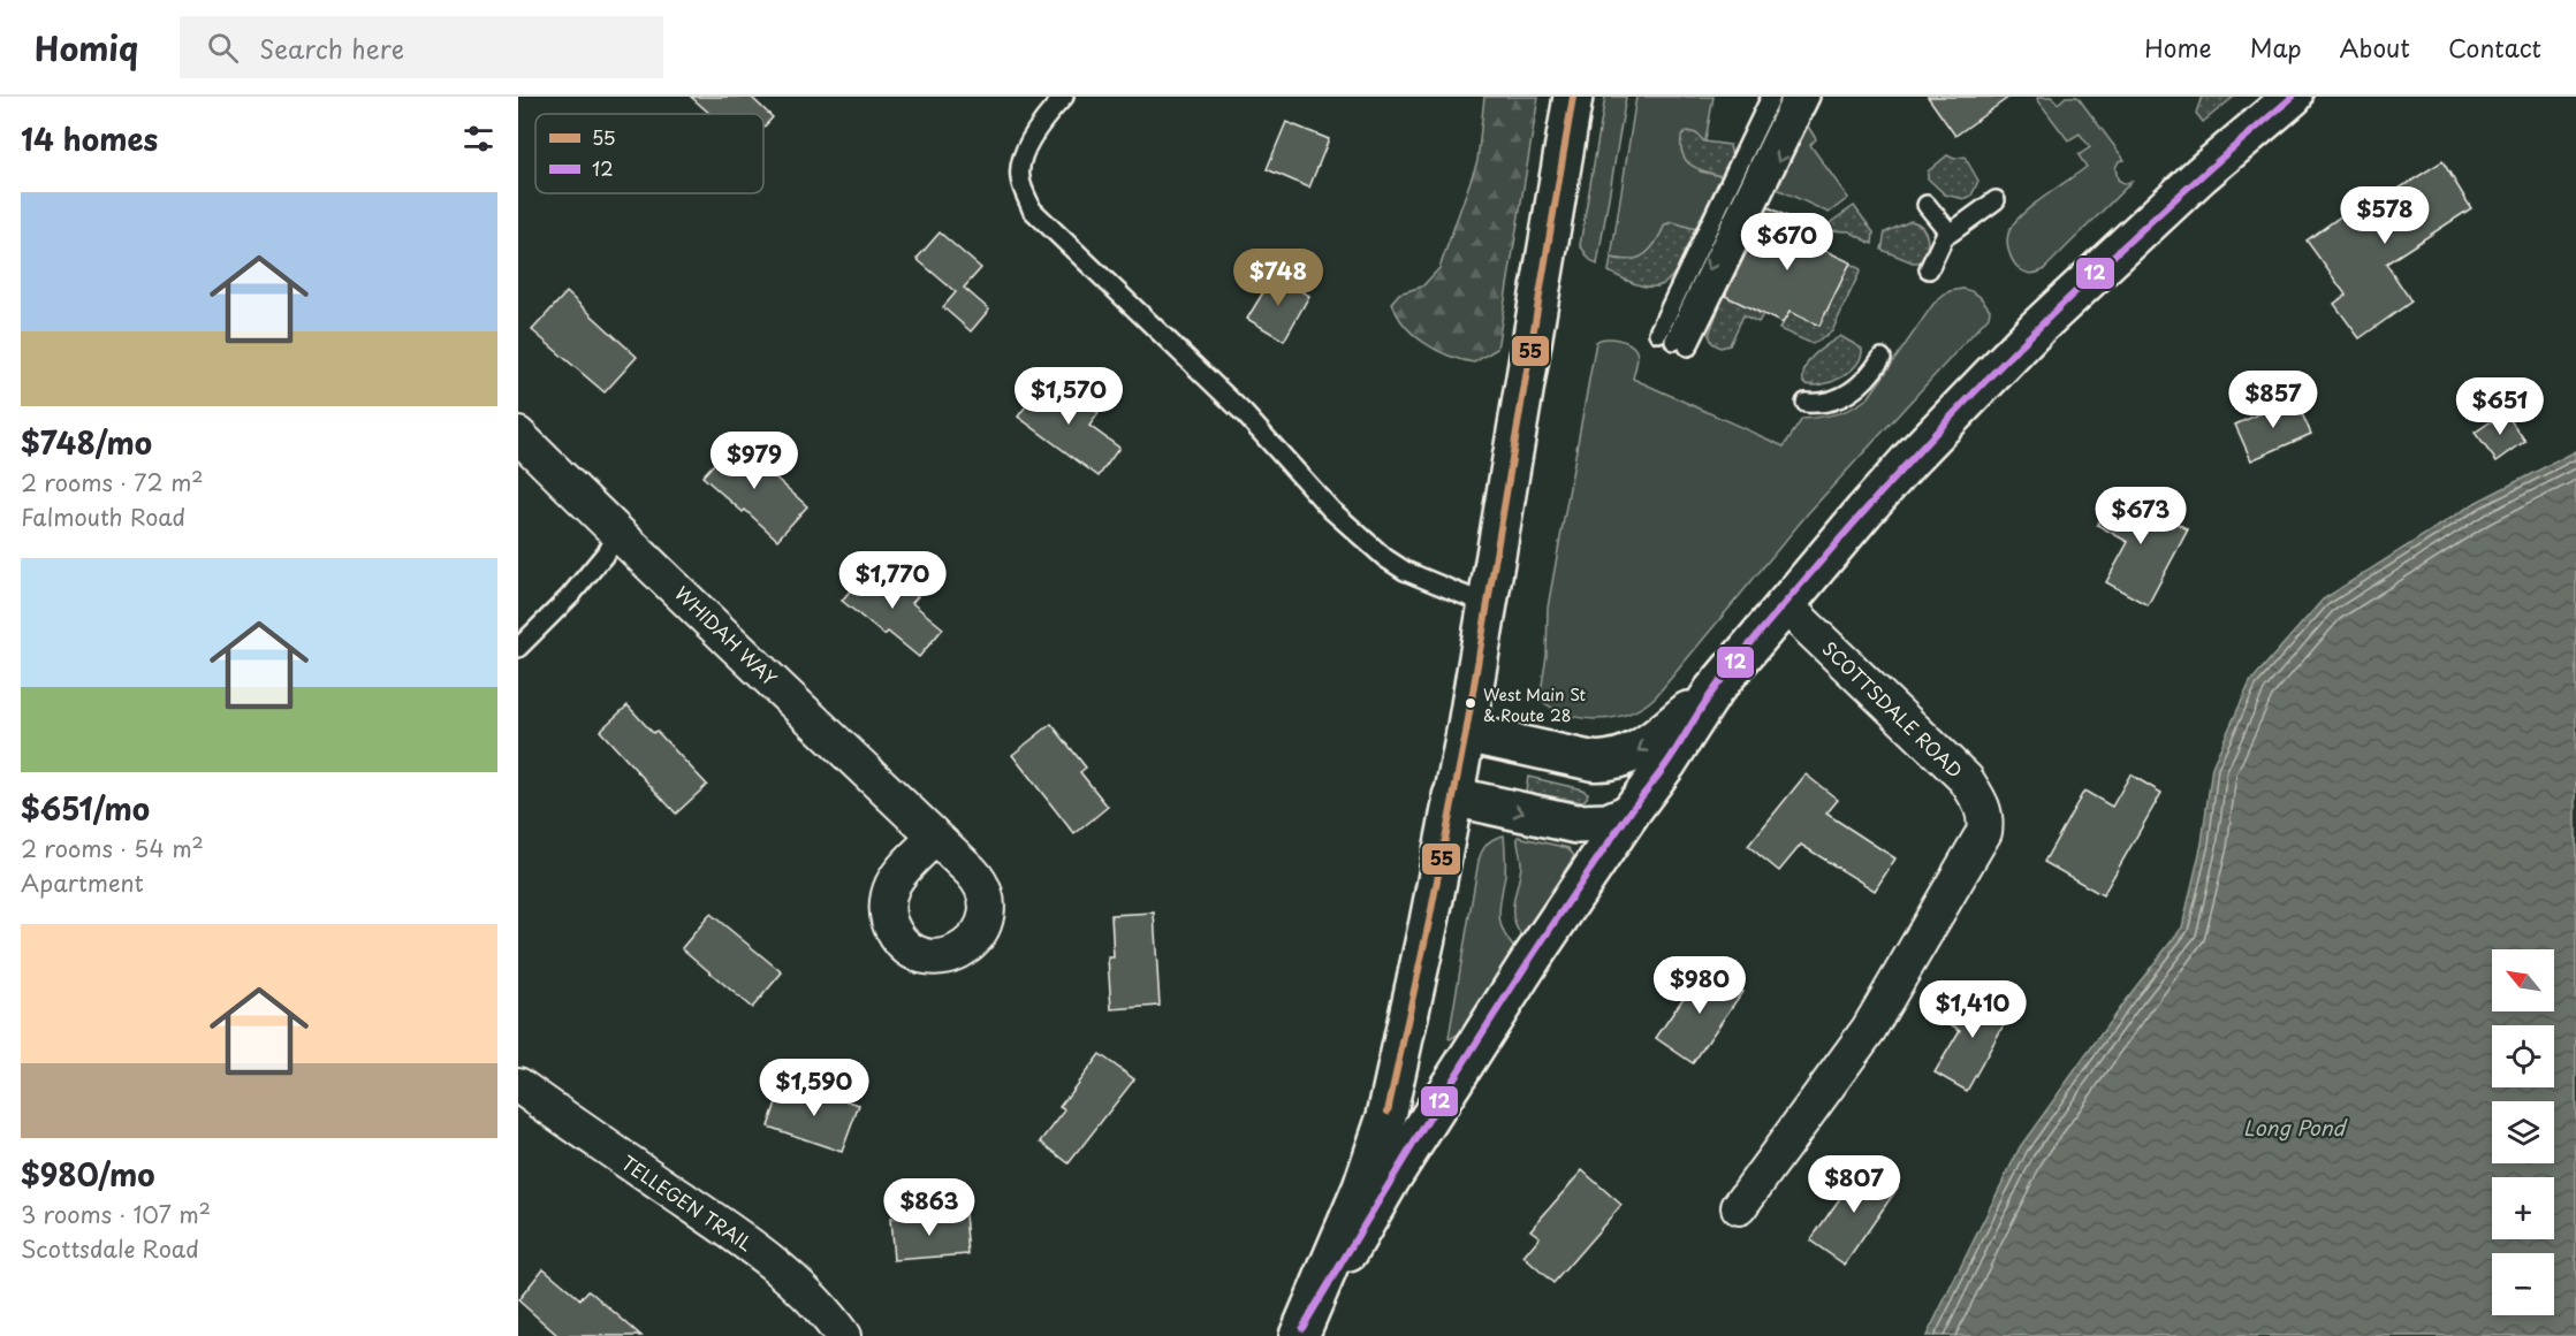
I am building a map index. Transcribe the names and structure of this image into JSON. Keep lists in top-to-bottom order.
{
  "streets": {
    "street": ["WHIDAH WAY", "SCOTTSDALE ROAD", "TELLEGEN TRAIL"]
  },
  "water": ["Long Pond"],
  "places": ["West Main St & Route 28"],
  "lines": ["transit line 55", "transit line 12"],
  "legend": ["55", "12"],
  "north": "top left",
  "page": {
    "header": "Homiq",
    "search": "Search here",
    "nav": [
      "Home",
      "Map",
      "About",
      "Contact"
    ],
    "heading": "14 homes",
    "list": [
      {
        "name": "$748/mo",
        "note": "2 rooms · 72 m² · Falmouth Road"
      },
      {
        "name": "$651/mo",
        "note": "2 rooms · 54 m² · Apartment"
      },
      {
        "name": "$980/mo",
        "note": "3 rooms · 107 m² · Scottsdale Road"
      }
    ],
    "price": [
      "$578",
      "$670",
      "$748",
      "$1,570",
      "$857",
      "$651",
      "$979",
      "$673",
      "$1,770",
      "$980",
      "$1,410",
      "$1,590",
      "$807",
      "$863"
    ],
    "map_buttons": ["+", "−"]
  }
}
